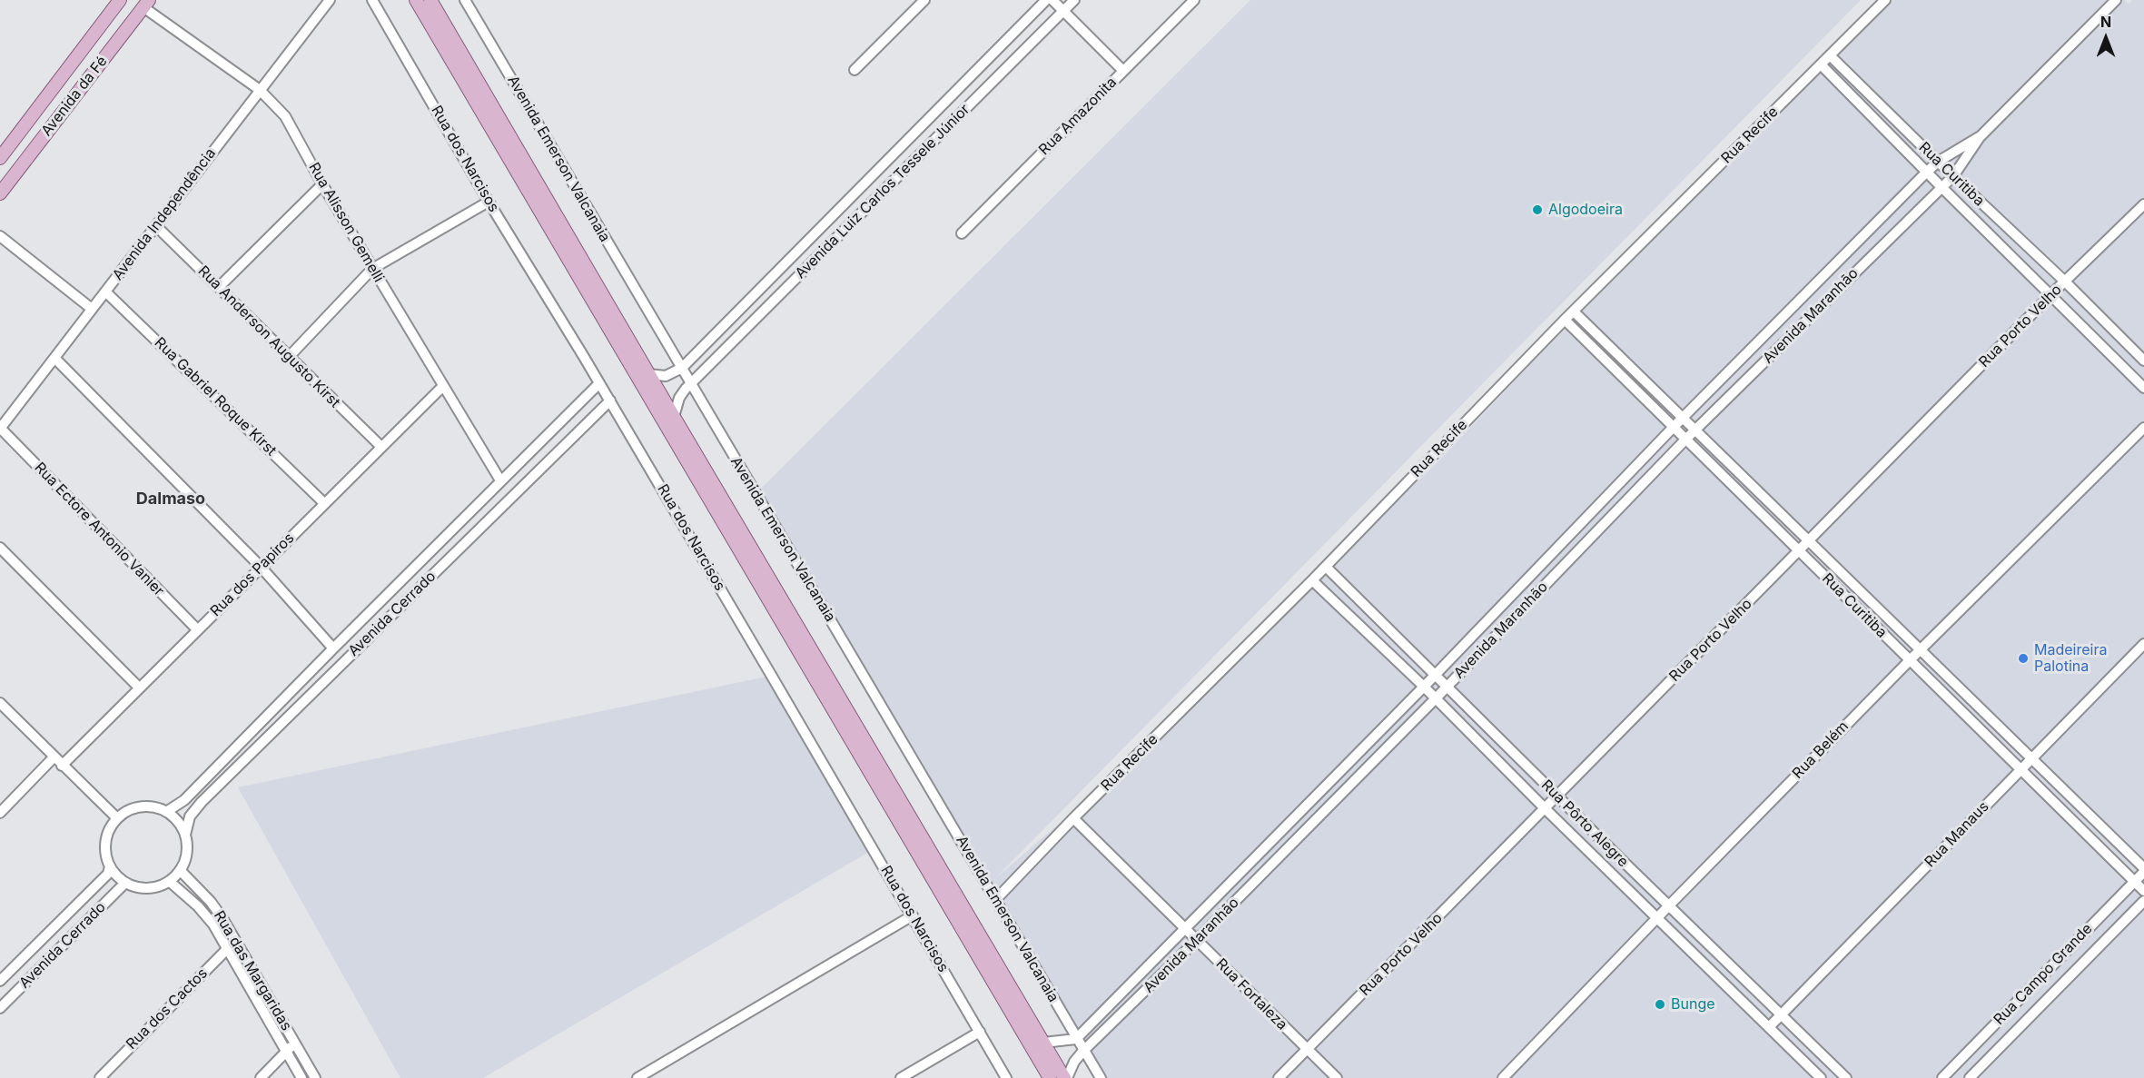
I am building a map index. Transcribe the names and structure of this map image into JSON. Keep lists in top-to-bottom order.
{
  "streets": {
    "main road": ["Avenida da Fé"],
    "street": [
      "Rua Amazonita",
      "Rua Recife",
      "Rua dos Narcisos",
      "Avenida Emerson Valcanaia",
      "Rua Curitiba",
      "Avenida Luiz Carlos Tessele Júnior",
      "Avenida Independência",
      "Rua Alisson Gemelli",
      "Avenida Maranhão",
      "Rua Porto Velho",
      "Rua Anderson Augusto Kirst",
      "Rua Gabriel Roque Kirst",
      "Rua Ectore Antonio Vanier",
      "Rua dos Papiros",
      "Avenida Cerrado",
      "Rua Belém",
      "Rua Pôrto Alegre",
      "Rua Manaus",
      "Rua das Margaridas",
      "Rua Campo Grande",
      "Rua Fortaleza",
      "Rua dos Cactos"
    ]
  },
  "crossings": [
    ["Avenida da Fé", "Rua Alisson Gemelli"],
    ["Rua Recife", "Avenida Emerson Valcanaia"],
    ["Rua Recife", "Rua Curitiba"],
    ["Rua Recife", "Rua Pôrto Alegre"],
    ["Rua Recife", "Rua Fortaleza"],
    ["Rua dos Narcisos", "Avenida Cerrado"],
    ["Avenida Emerson Valcanaia", "Avenida Luiz Carlos Tessele Júnior"],
    ["Avenida Emerson Valcanaia", "Avenida Maranhão"],
    ["Rua Curitiba", "Avenida Maranhão"],
    ["Rua Curitiba", "Rua Porto Velho"],
    ["Rua Curitiba", "Rua Belém"],
    ["Rua Curitiba", "Rua Manaus"],
    ["Rua Curitiba", "Rua Campo Grande"],
    ["Avenida Independência", "Rua Alisson Gemelli"],
    ["Avenida Independência", "Rua Anderson Augusto Kirst"],
    ["Avenida Independência", "Rua Gabriel Roque Kirst"],
    ["Avenida Independência", "Rua Ectore Antonio Vanier"],
    ["Rua Alisson Gemelli", "Rua dos Papiros"],
    ["Rua Alisson Gemelli", "Avenida Cerrado"],
    ["Avenida Maranhão", "Rua Pôrto Alegre"],
    ["Avenida Maranhão", "Rua Fortaleza"],
    ["Rua Porto Velho", "Rua Pôrto Alegre"],
    ["Rua Porto Velho", "Rua Fortaleza"],
    ["Rua Anderson Augusto Kirst", "Rua dos Papiros"],
    ["Rua Gabriel Roque Kirst", "Rua dos Papiros"],
    ["Rua Ectore Antonio Vanier", "Rua dos Papiros"],
    ["Avenida Cerrado", "Rua das Margaridas"],
    ["Rua Belém", "Rua Pôrto Alegre"],
    ["Rua Pôrto Alegre", "Rua Manaus"],
    ["Rua das Margaridas", "Rua dos Cactos"]
  ],
  "districts": ["Dalmaso"],
  "places": ["Algodoeira", "Madeireira Palotina", "Bunge"],
  "north": "top"
}
